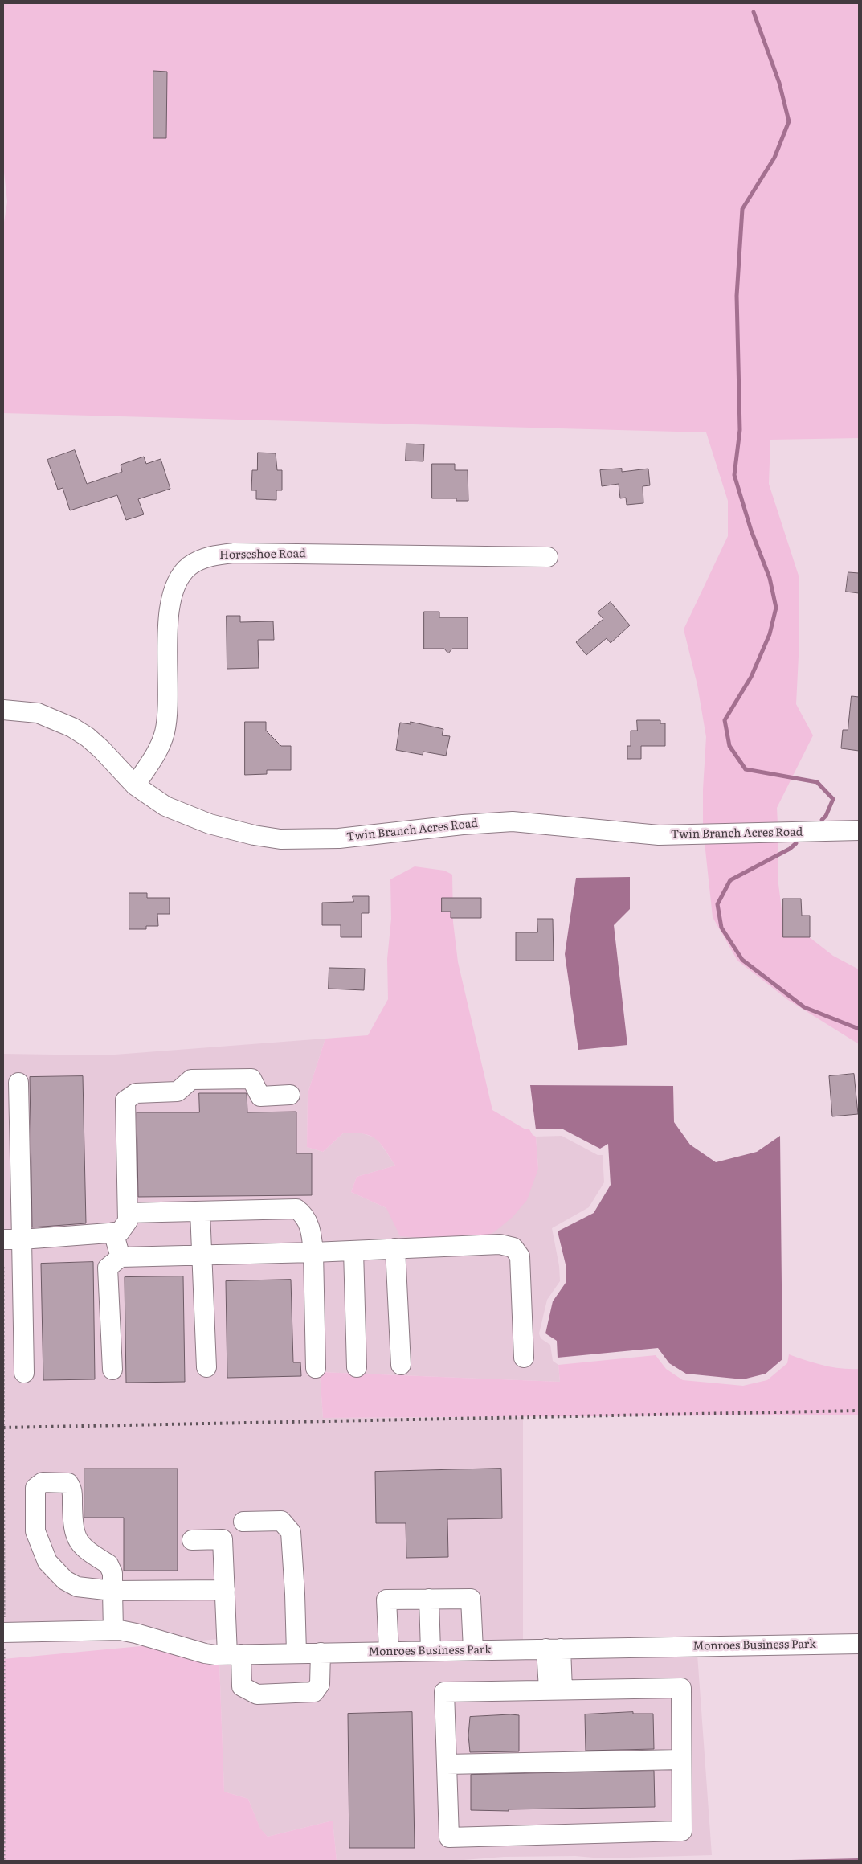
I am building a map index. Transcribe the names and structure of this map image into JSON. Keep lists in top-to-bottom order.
{
  "streets": {
    "street": ["Horseshoe Road", "Twin Branch Acres Road", "Monroes Business Park"]
  },
  "crossings": [
    ["Horseshoe Road", "Twin Branch Acres Road"]
  ]
}
